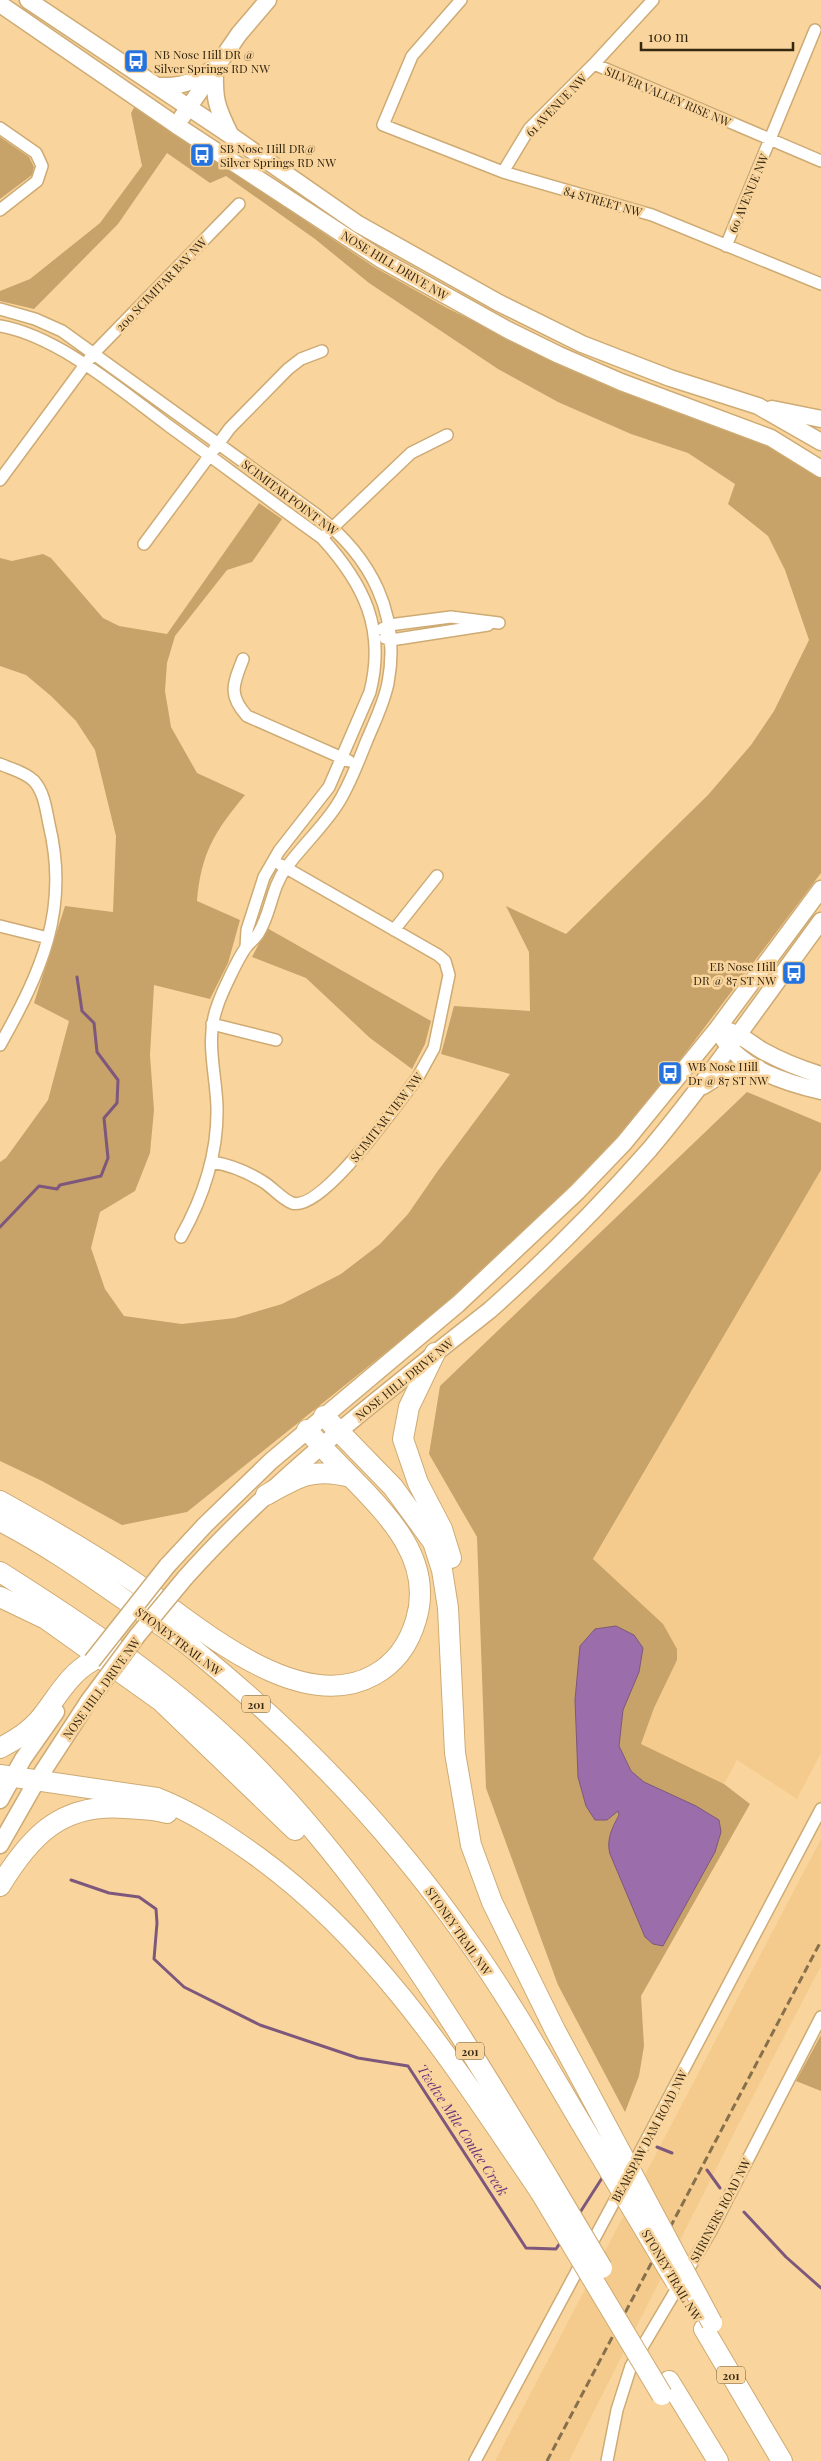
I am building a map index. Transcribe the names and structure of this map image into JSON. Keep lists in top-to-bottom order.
{
  "streets": {
    "highway": ["STONEY TRAIL NW", "201"],
    "main road": ["NOSE HILL DRIVE NW"],
    "street": [
      "SILVER VALLEY RISE NW",
      "61 AVENUE NW",
      "60 AVENUE NW",
      "84 STREET NW",
      "200 SCIMITAR BAY NW",
      "SCIMITAR POINT NW",
      "SCIMITAR VIEW NW",
      "BEARSPAW DAM ROAD NW",
      "SHRINERS ROAD NW"
    ]
  },
  "crossings": [
    ["SILVER VALLEY RISE NW", "61 AVENUE NW"],
    ["SILVER VALLEY RISE NW", "60 AVENUE NW"],
    ["61 AVENUE NW", "84 STREET NW"],
    ["60 AVENUE NW", "84 STREET NW"],
    ["200 SCIMITAR BAY NW", "SCIMITAR POINT NW"],
    ["SCIMITAR POINT NW", "SCIMITAR VIEW NW"]
  ],
  "water": ["Twelve Mile Coulee Creek"],
  "places": {
    "bus stop": [
      "NB Nose Hill DR @ Silver Springs RD NW",
      "SB Nose Hill DR@ Silver Springs RD NW",
      "EB Nose Hill DR @ 87 ST NW",
      "WB Nose Hill Dr @ 87 ST NW"
    ]
  },
  "scale_bar": "100 m"
}
